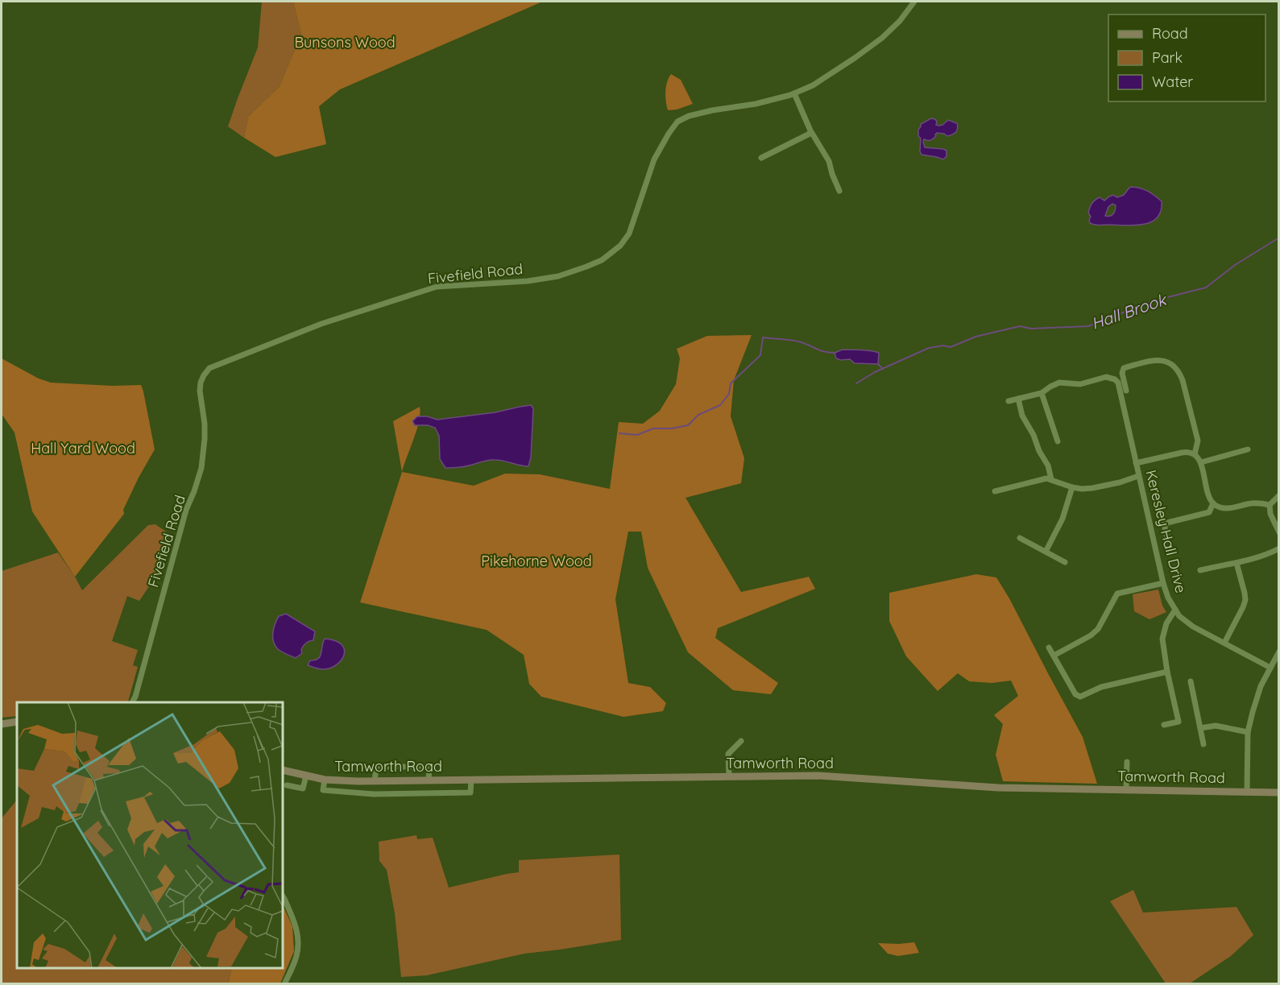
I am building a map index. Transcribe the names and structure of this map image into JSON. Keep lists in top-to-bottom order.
{
  "streets": {
    "main road": ["Tamworth Road"],
    "street": ["Fivefield Road", "Keresley Hall Drive"]
  },
  "water": ["Hall Brook"],
  "parks": ["Bunsons Wood", "Hall Yard Wood", "Pikehorne Wood"],
  "legend": ["Road", "Park", "Water"]
}
